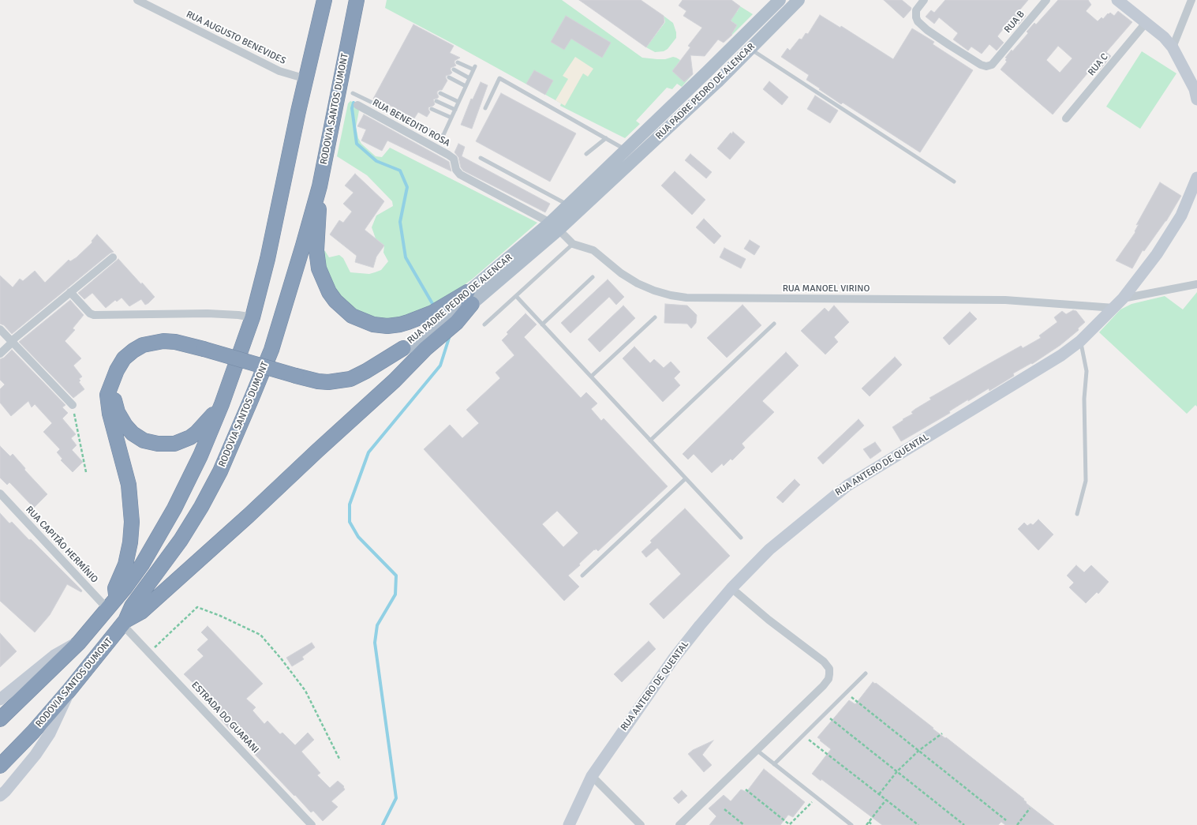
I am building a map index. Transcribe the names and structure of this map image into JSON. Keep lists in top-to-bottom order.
{
  "streets": {
    "highway": ["RODOVIA SANTOS DUMONT"],
    "main road": ["RUA PADRE PEDRO DE ALENCAR"],
    "street": [
      "RUA B",
      "RUA AUGUSTO BENEVIDES",
      "RUA C",
      "RUA BENEDITO ROSA",
      "RUA MANOEL VIRINO",
      "RUA ANTERO DE QUENTAL",
      "RUA CAPITÃO HERMÍNIO",
      "ESTRADA DO GUARANI"
    ]
  },
  "crossings": [
    ["RUA PADRE PEDRO DE ALENCAR", "RUA BENEDITO ROSA"],
    ["RUA PADRE PEDRO DE ALENCAR", "RUA MANOEL VIRINO"],
    ["RODOVIA SANTOS DUMONT", "ESTRADA DO GUARANI"],
    ["RUA BENEDITO ROSA", "RUA MANOEL VIRINO"],
    ["RUA MANOEL VIRINO", "RUA ANTERO DE QUENTAL"]
  ]
}
